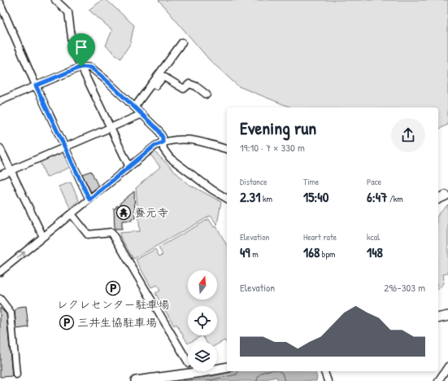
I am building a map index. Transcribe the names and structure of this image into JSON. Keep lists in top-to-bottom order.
{
  "places": {
    "temple": ["養元寺"],
    "parking": ["レクレセンター駐車場", "三井生協駐車場"]
  },
  "north": "top",
  "page": {
    "heading": ["Evening run", "19:10 · 7 × 330 m"],
    "stats": [
      ["Distance", "2.31 km"],
      ["Time", "15:40"],
      ["Pace", "6:47 /km"],
      ["Elevation", "49 m"],
      ["Heart rate", "168 bpm"],
      ["kcal", "148"]
    ],
    "chart": ["Elevation", "296–303 m"]
  }
}
